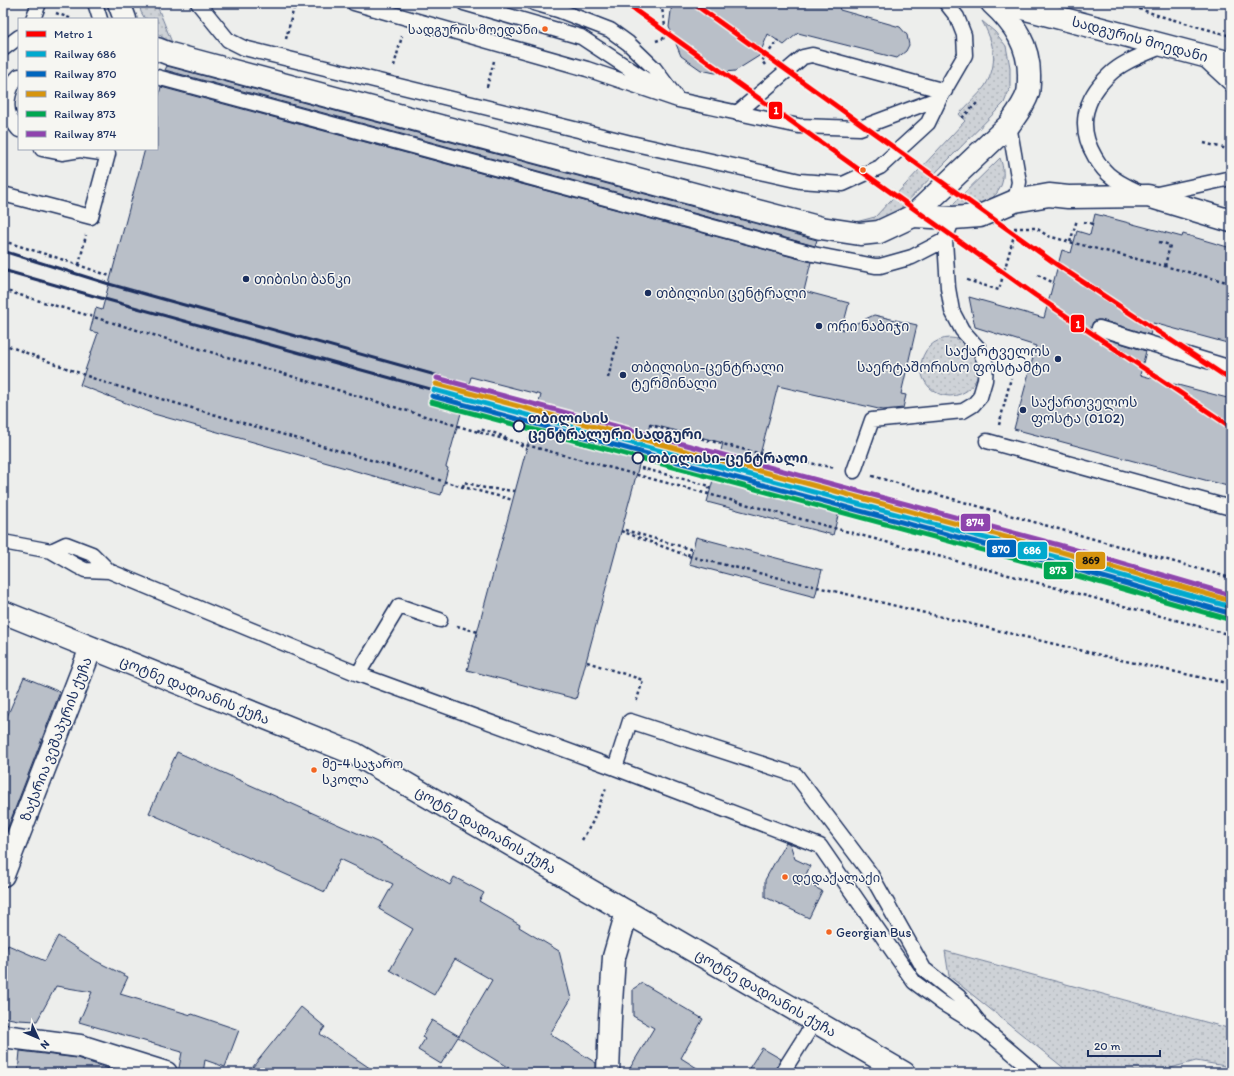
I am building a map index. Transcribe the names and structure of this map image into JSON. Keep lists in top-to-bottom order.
{
  "streets": {
    "main road": ["სადგურის მოედანი", "ცოტნე დადიანის ქუჩა", "ზაქარია ვეშაპურის ქუჩა"]
  },
  "crossings": [
    ["ცოტნე დადიანის ქუჩა", "ზაქარია ვეშაპურის ქუჩა"]
  ],
  "places": [
    "სადგურის მოედანი",
    "თიბისი ბანკი",
    "თბილისი ცენტრალი",
    "ორი ნაბიჯი",
    "საქარტველოს საერტაშორისო ფოსტამტი",
    "თბილისი-ცენტრალი ტერმინალი",
    "საქართველოს ფოსტა (0102)",
    "თბილისის ცენტრალური სადგური",
    "თბილისი-ცენტრალი",
    "მე-4 საჯარო სკოლა",
    "დედაქალაქი",
    "Georgian Bus"
  ],
  "lines": [
    "metro line 1",
    "rail line 874",
    "rail line 869",
    "rail line 686",
    "rail line 870",
    "rail line 873"
  ],
  "legend": [
    "Metro 1",
    "Railway 686",
    "Railway 870",
    "Railway 869",
    "Railway 873",
    "Railway 874"
  ],
  "scale_bar": "20 m",
  "north": "bottom right"
}
